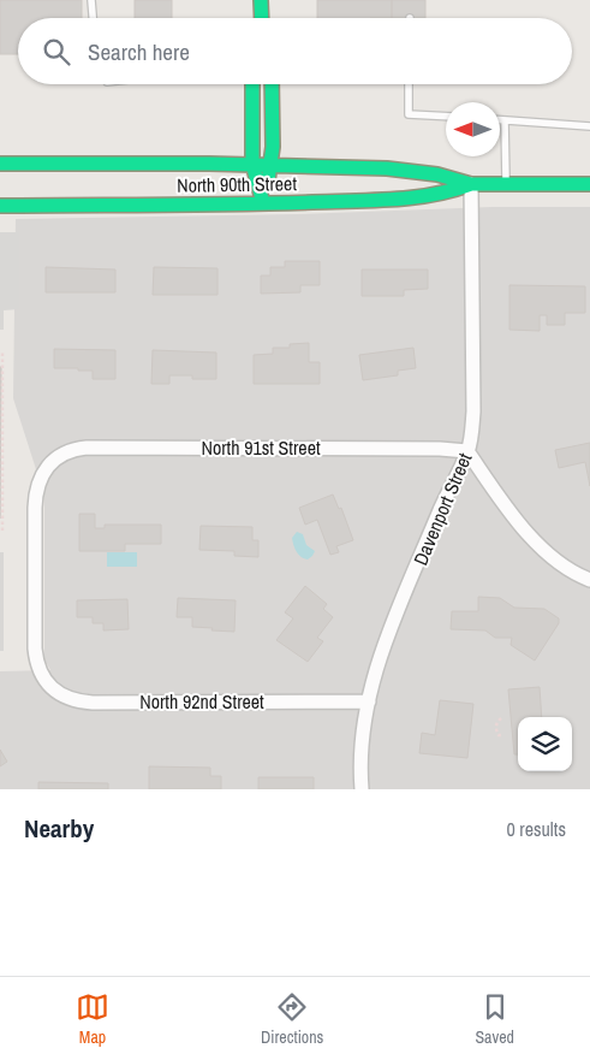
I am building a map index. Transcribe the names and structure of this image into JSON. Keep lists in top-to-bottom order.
{
  "streets": {
    "main road": ["North 90th Street"],
    "street": ["North 91st Street", "Davenport Street", "North 92nd Street"]
  },
  "crossings": [
    ["North 90th Street", "Davenport Street"],
    ["North 91st Street", "Davenport Street"],
    ["North 91st Street", "North 92nd Street"],
    ["Davenport Street", "North 92nd Street"]
  ],
  "north": "left",
  "page": {
    "search": "Search here",
    "heading": ["Nearby", "0 results"],
    "nav": ["Map", "Directions", "Saved"]
  }
}
